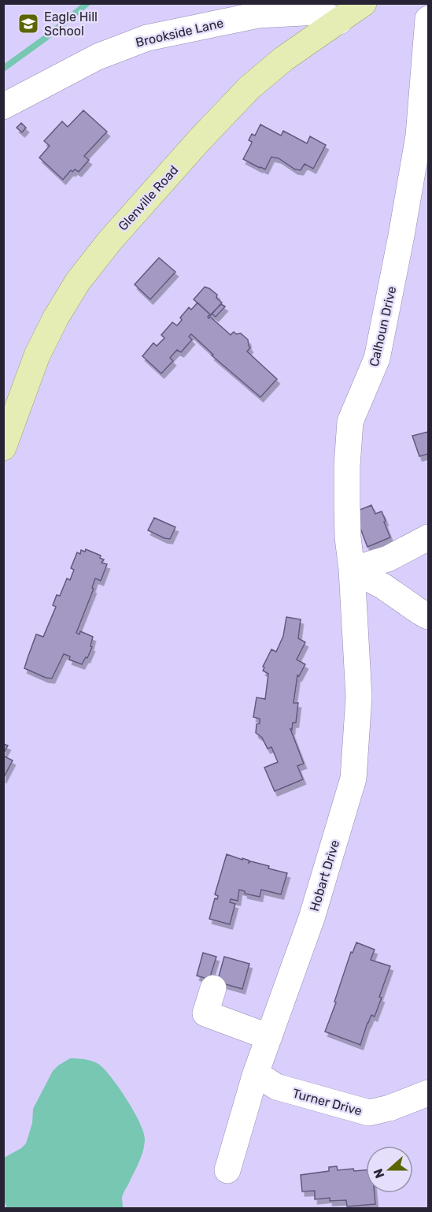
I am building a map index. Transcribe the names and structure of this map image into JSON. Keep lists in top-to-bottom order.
{
  "streets": {
    "main road": ["Glenville Road"],
    "street": [
      "Brookside Lane",
      "Calhoun Drive",
      "Hobart Drive",
      "Turner Drive"
    ]
  },
  "crossings": [
    ["Brookside Lane", "Glenville Road"],
    ["Calhoun Drive", "Hobart Drive"],
    ["Hobart Drive", "Turner Drive"]
  ],
  "places": {
    "school or university": ["Eagle Hill School"]
  },
  "north": "left"
}
